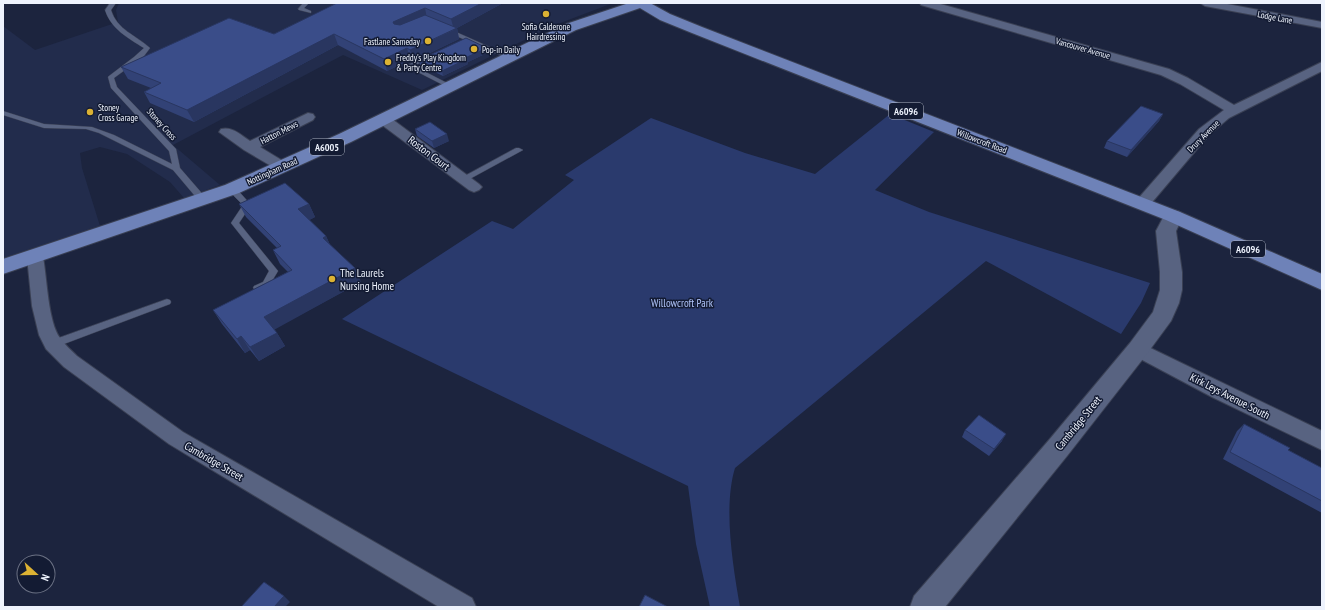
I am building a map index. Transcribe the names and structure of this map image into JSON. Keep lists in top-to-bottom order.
{
  "streets": {
    "main road": [
      "A6096",
      "Willowcroft Road",
      "A6005",
      "Nottingham Road"
    ],
    "street": [
      "Lodge Lane",
      "Vancouver Avenue",
      "Hatton Mews",
      "Drury Avenue",
      "Roston Court",
      "Kirk Leys Avenue South",
      "Cambridge Street"
    ],
    "lane": ["Stoney Cross"]
  },
  "crossings": [
    ["Vancouver Avenue", "Drury Avenue"],
    ["Stoney Cross", "Nottingham Road"],
    ["Hatton Mews", "Nottingham Road"],
    ["Drury Avenue", "Willowcroft Road"],
    ["Willowcroft Road", "Nottingham Road"],
    ["Willowcroft Road", "Cambridge Street"],
    ["Roston Court", "Nottingham Road"],
    ["Nottingham Road", "Cambridge Street"],
    ["Kirk Leys Avenue South", "Cambridge Street"]
  ],
  "parks": ["Willowcroft Park"],
  "places": [
    "Sofia Calderone Hairdressing",
    "Fastlane Sameday",
    "Pop-in Daily",
    "Freddy's Play Kingdom & Party Centre",
    "Stoney Cross Garage",
    "The Laurels Nursing Home"
  ],
  "north": "right"
}
